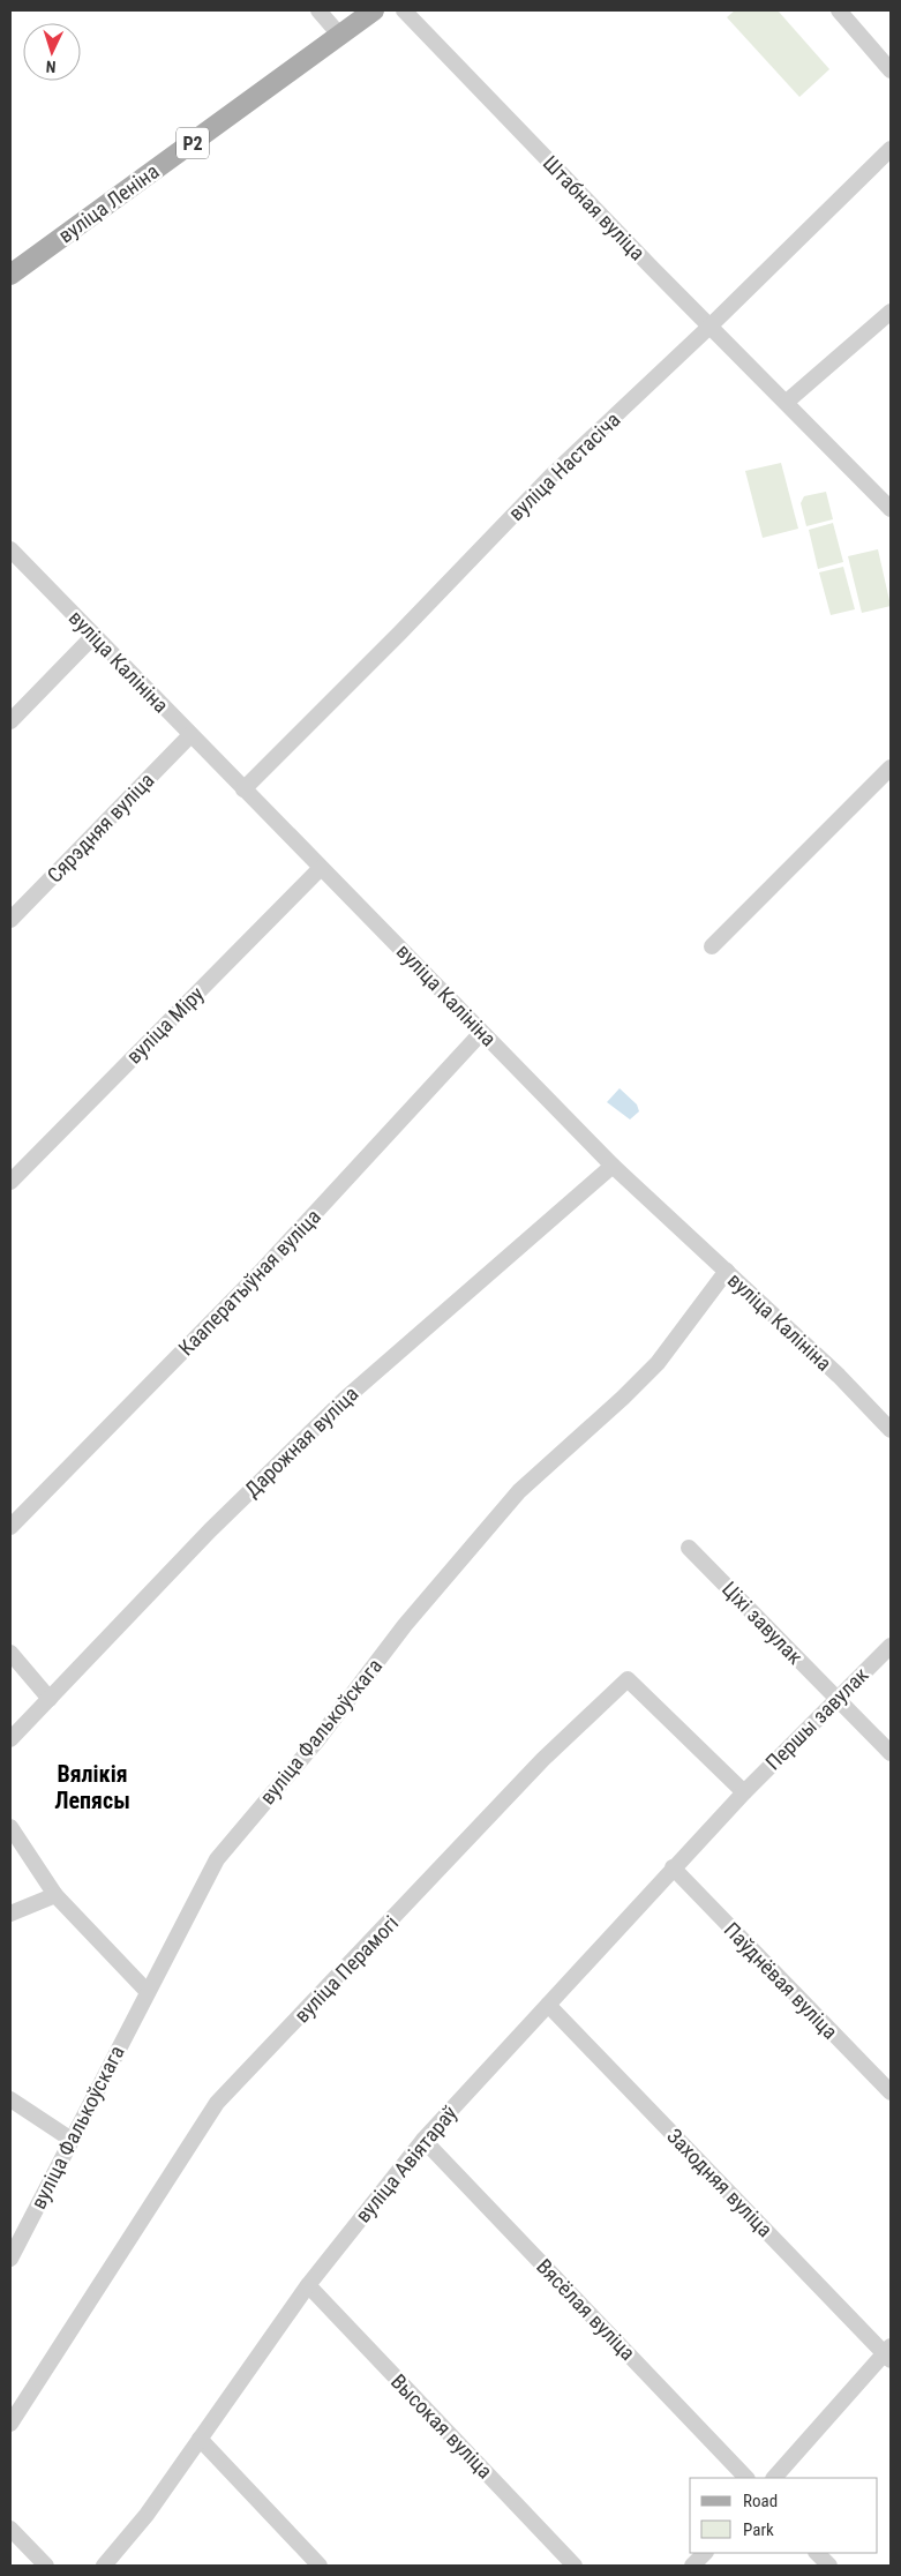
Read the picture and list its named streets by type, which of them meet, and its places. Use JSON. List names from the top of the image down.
{
  "streets": {
    "main road": ["Р2", "вуліца Леніна"],
    "street": [
      "Штабная вуліца",
      "вуліца Настасіча",
      "вуліца Калініна",
      "Сярэдняя вуліца",
      "вуліца Міру",
      "Кааператыўная вуліца",
      "Дарожная вуліца",
      "Ціхі завулак",
      "Першы завулак",
      "вуліца Фалькоўскага",
      "вуліца Перамогі",
      "Паўднёвая вуліца",
      "вуліца Авіятараў",
      "Заходняя вуліца",
      "Вясёлая вуліца",
      "Высокая вуліца"
    ]
  },
  "crossings": [
    ["Штабная вуліца", "вуліца Настасіча"],
    ["вуліца Настасіча", "вуліца Калініна"],
    ["вуліца Калініна", "Сярэдняя вуліца"],
    ["вуліца Калініна", "вуліца Міру"],
    ["вуліца Калініна", "Кааператыўная вуліца"],
    ["вуліца Калініна", "Дарожная вуліца"],
    ["вуліца Калініна", "вуліца Фалькоўскага"],
    ["Ціхі завулак", "Першы завулак"],
    ["Першы завулак", "вуліца Перамогі"],
    ["Першы завулак", "вуліца Авіятараў"],
    ["вуліца Перамогі", "вуліца Авіятараў"],
    ["Паўднёвая вуліца", "вуліца Авіятараў"],
    ["вуліца Авіятараў", "Заходняя вуліца"],
    ["вуліца Авіятараў", "Вясёлая вуліца"],
    ["вуліца Авіятараў", "Высокая вуліца"]
  ],
  "districts": ["Вялікія Лепясы"],
  "legend": ["Road", "Park"],
  "north": "bottom"
}
